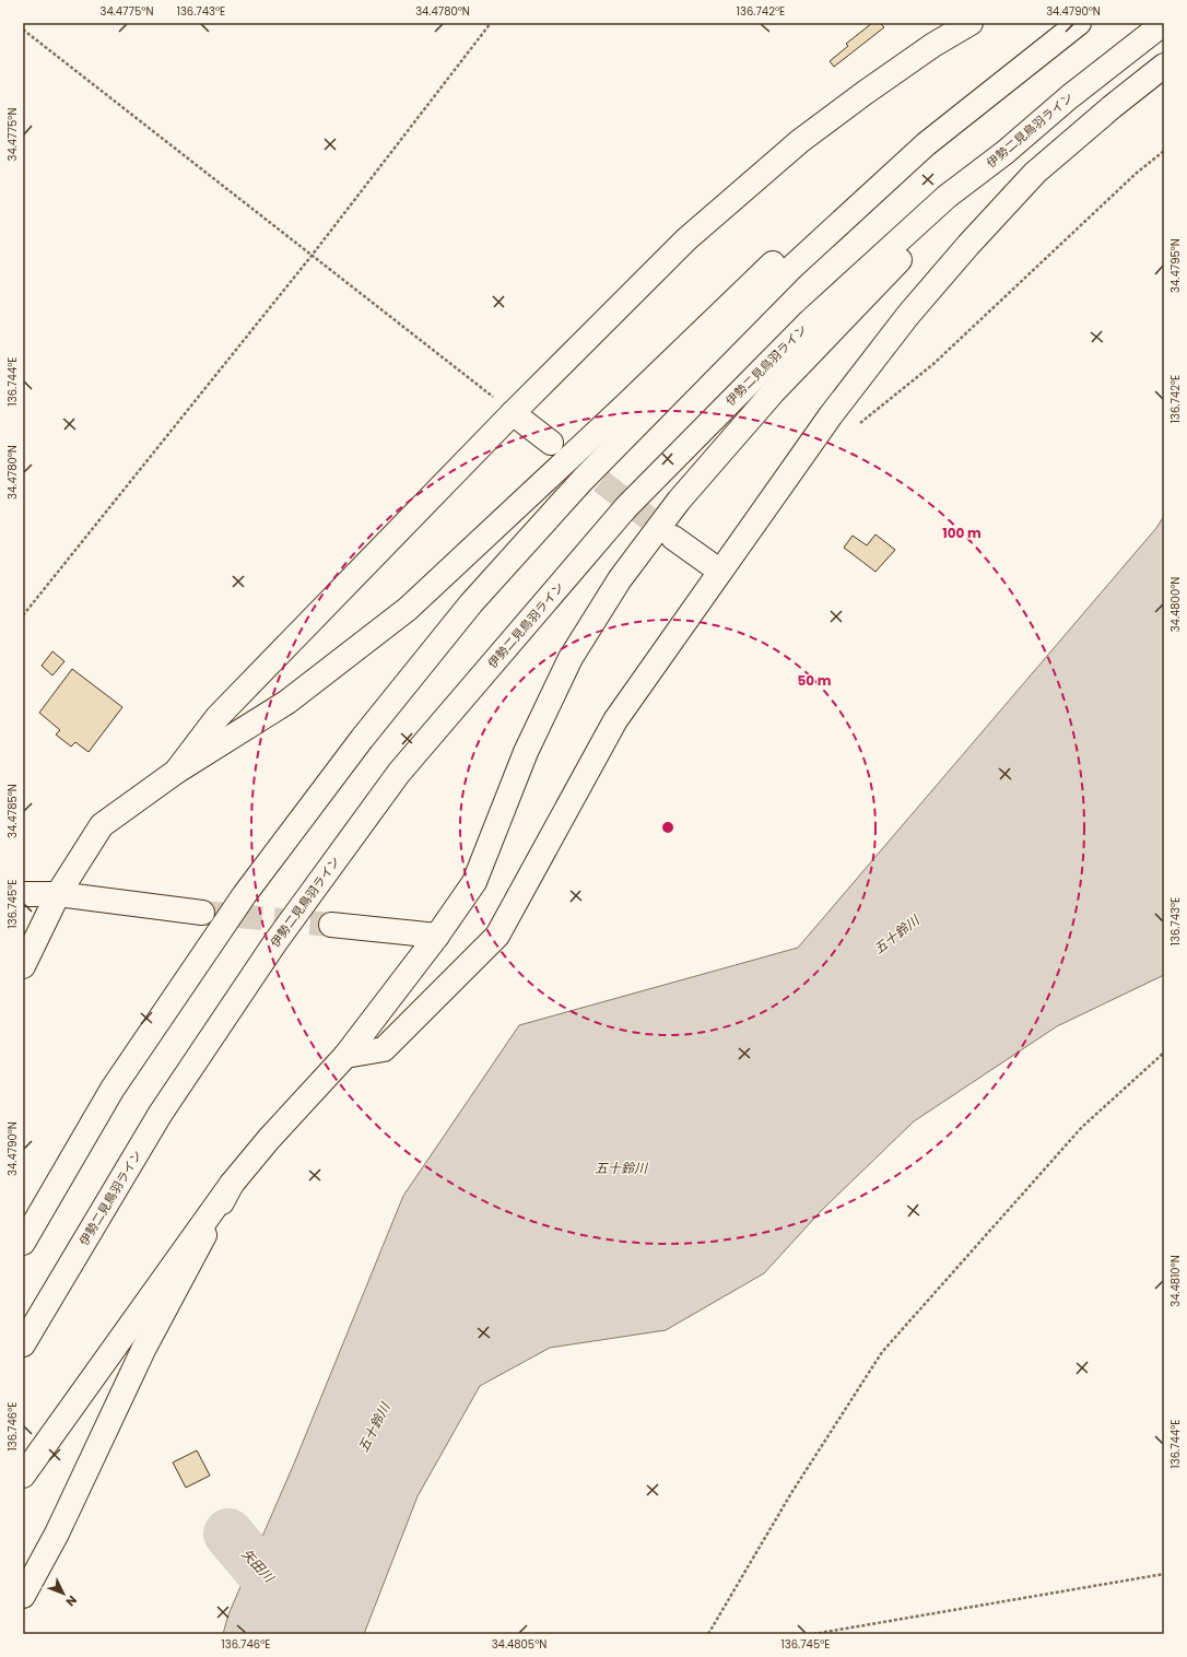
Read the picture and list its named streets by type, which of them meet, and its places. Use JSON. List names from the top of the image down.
{
  "streets": {
    "main road": ["伊勢二見鳥羽ライン"]
  },
  "water": ["五十鈴川", "矢田川"],
  "north": "bottom right",
  "coordinates": [
    "34.4775°N",
    "136.743°E",
    "34.4780°N",
    "136.742°E",
    "34.4790°N",
    "34.4795°N",
    "136.744°E",
    "34.4800°N",
    "34.4785°N",
    "136.745°E",
    "34.4810°N",
    "136.746°E",
    "34.4805°N"
  ],
  "rings": ["100 m", "50 m"]
}
